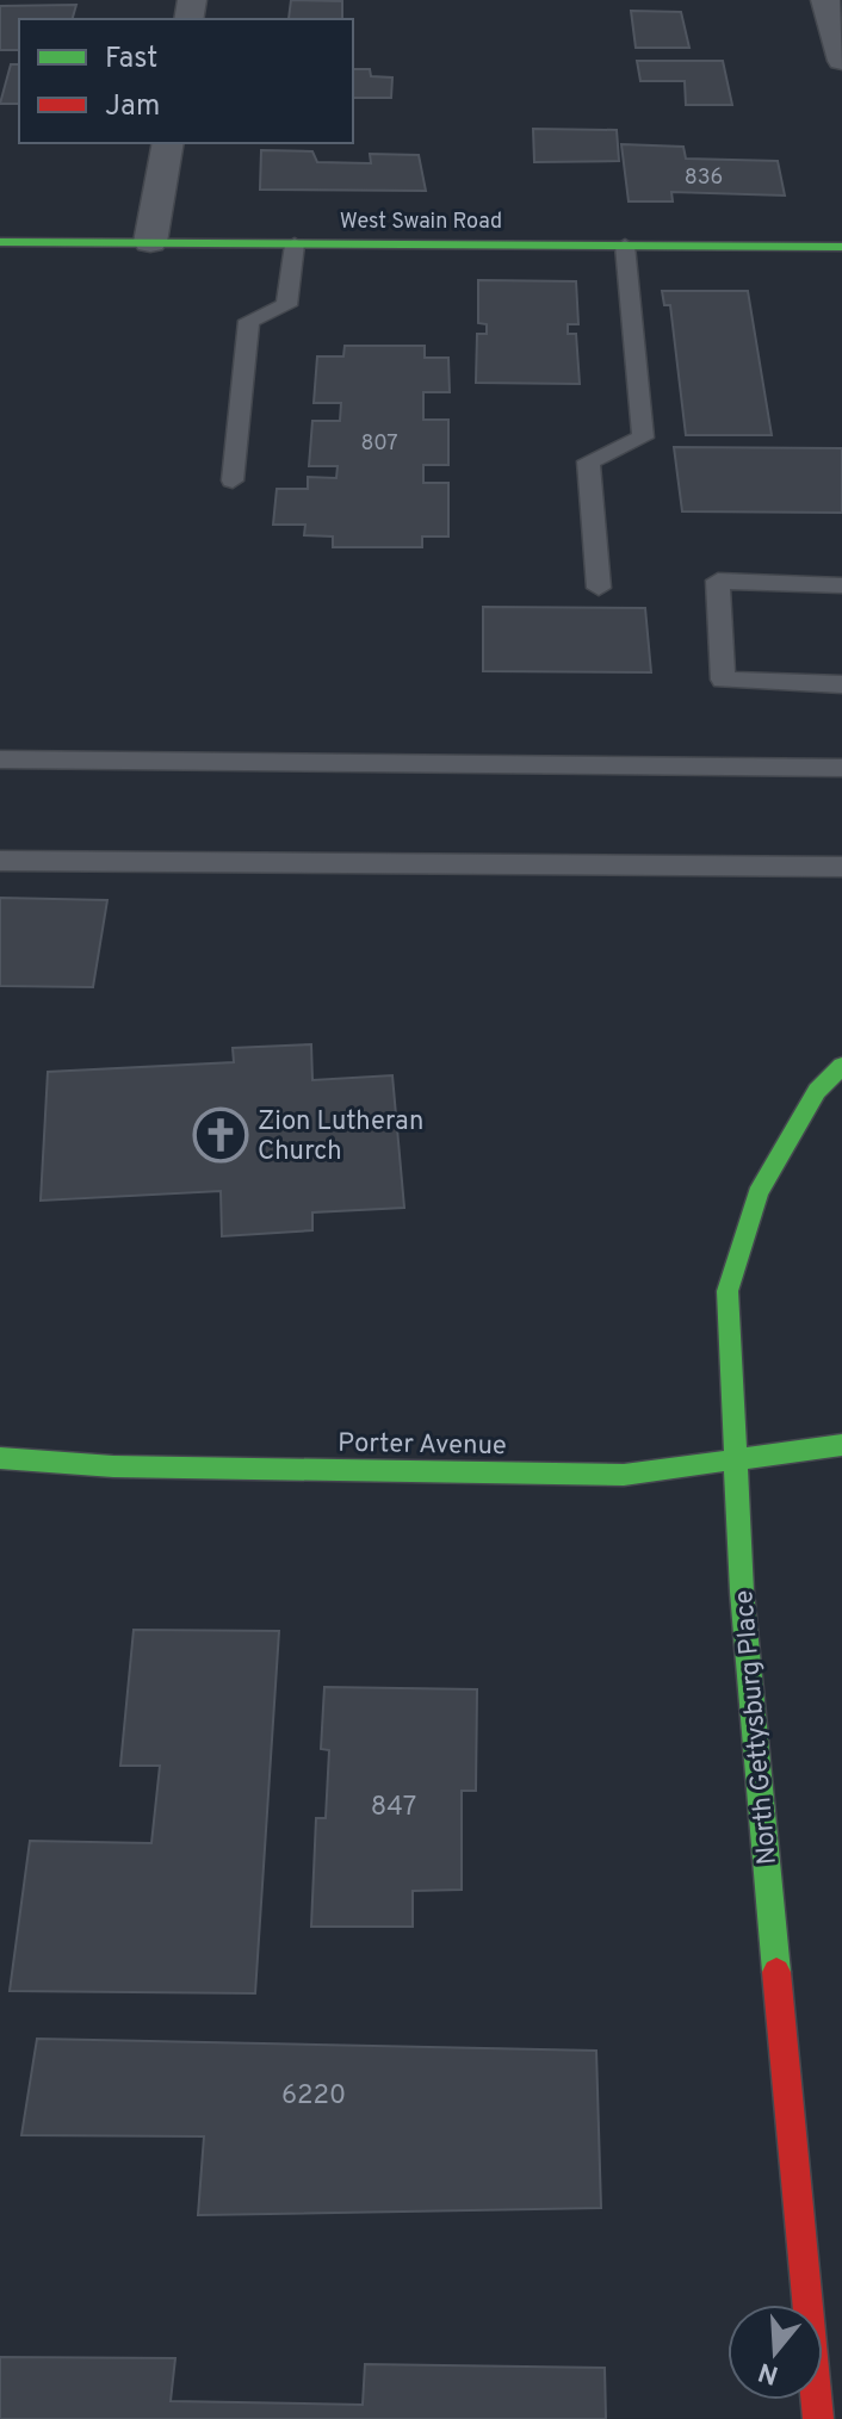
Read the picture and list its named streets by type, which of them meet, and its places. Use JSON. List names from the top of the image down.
{
  "streets": {
    "street": ["West Swain Road", "Porter Avenue", "North Gettysburg Place"]
  },
  "crossings": [
    ["Porter Avenue", "North Gettysburg Place"]
  ],
  "places": {
    "church": ["Zion Lutheran Church"]
  },
  "house_numbers": [
    "836",
    "807",
    "847",
    "6220"
  ],
  "legend": ["Fast", "Jam"],
  "north": "bottom"
}
